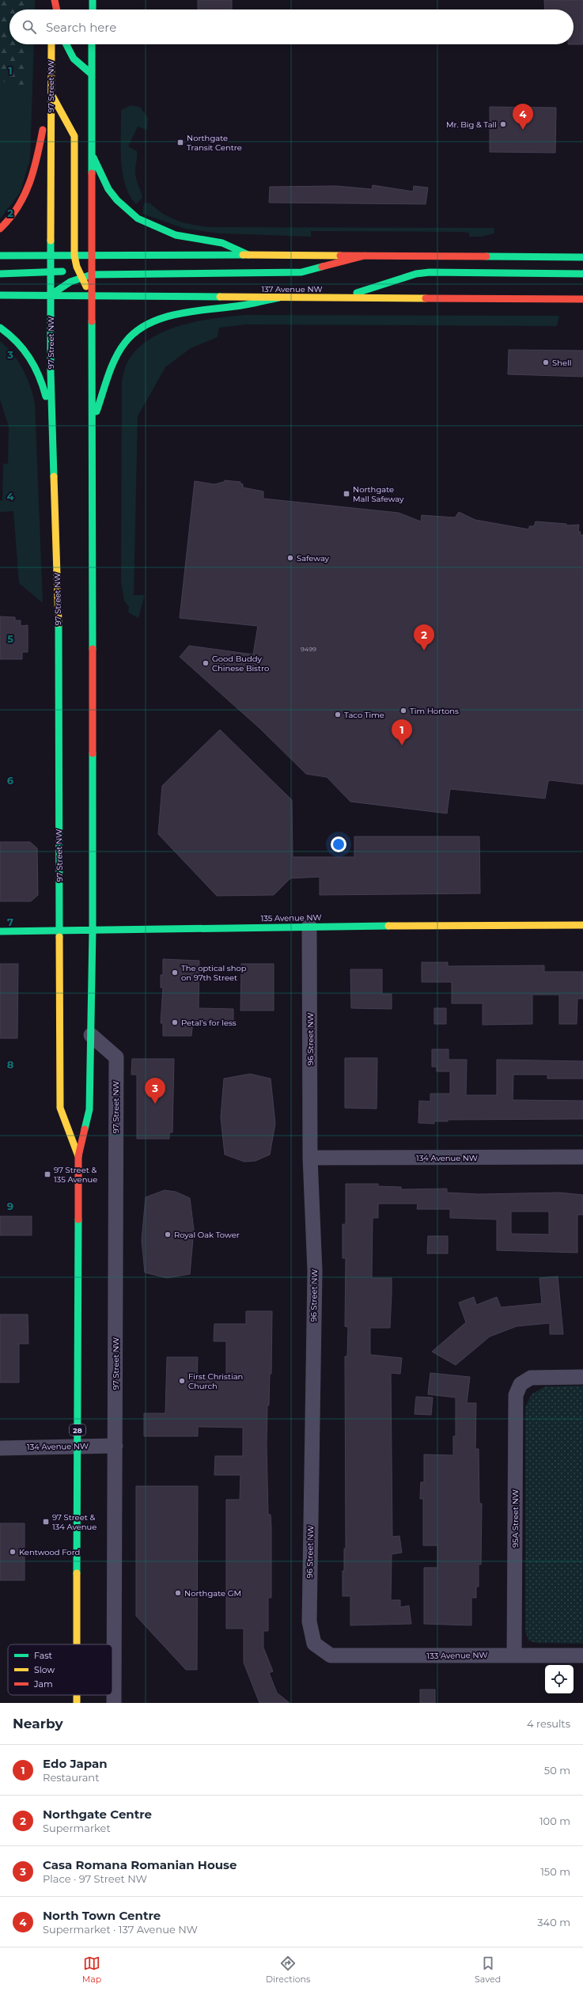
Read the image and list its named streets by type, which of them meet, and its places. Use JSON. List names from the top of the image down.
{
  "streets": {
    "main road": [
      "97 Street NW",
      "137 Avenue NW",
      "135 Avenue NW",
      "28"
    ],
    "street": [
      "96 Street NW",
      "134 Avenue NW",
      "95A Street NW",
      "133 Avenue NW"
    ]
  },
  "crossings": [
    ["97 Street NW", "137 Avenue NW"],
    ["97 Street NW", "135 Avenue NW"],
    ["97 Street NW", "134 Avenue NW"],
    ["135 Avenue NW", "96 Street NW"],
    ["96 Street NW", "134 Avenue NW"],
    ["96 Street NW", "133 Avenue NW"],
    ["95A Street NW", "133 Avenue NW"]
  ],
  "places": {
    "other": [
      "Mr. Big & Tall",
      "Shell",
      "Safeway",
      "Good Buddy Chinese Bistro",
      "Tim Hortons",
      "Taco Time",
      "The optical shop on 97th Street",
      "Petal's for less",
      "Royal Oak Tower",
      "First Christian Church",
      "Kentwood Ford",
      "Northgate GM"
    ],
    "transit": [
      "Northgate Transit Centre",
      "Northgate Mall Safeway",
      "97 Street & 135 Avenue",
      "97 Street & 134 Avenue"
    ]
  },
  "house_numbers": ["9499"],
  "legend": ["Fast", "Slow", "Jam"],
  "page": {
    "search": "Search here",
    "pins": [
      "4",
      "2",
      "1",
      "3"
    ],
    "heading": ["Nearby", "4 results"],
    "list": [
      {
        "mark": "1",
        "name": "Edo Japan",
        "note": "Restaurant",
        "value": "50 m"
      },
      {
        "mark": "2",
        "name": "Northgate Centre",
        "note": "Supermarket",
        "value": "100 m"
      },
      {
        "mark": "3",
        "name": "Casa Romana Romanian House",
        "note": "Place · 97 Street NW",
        "value": "150 m"
      },
      {
        "mark": "4",
        "name": "North Town Centre",
        "note": "Supermarket · 137 Avenue NW",
        "value": "340 m"
      }
    ],
    "nav": ["Map", "Directions", "Saved"]
  },
  "grid": {
    "rows": [
      "1",
      "2",
      "3",
      "4",
      "5",
      "6",
      "7",
      "8",
      "9"
    ]
  }
}
